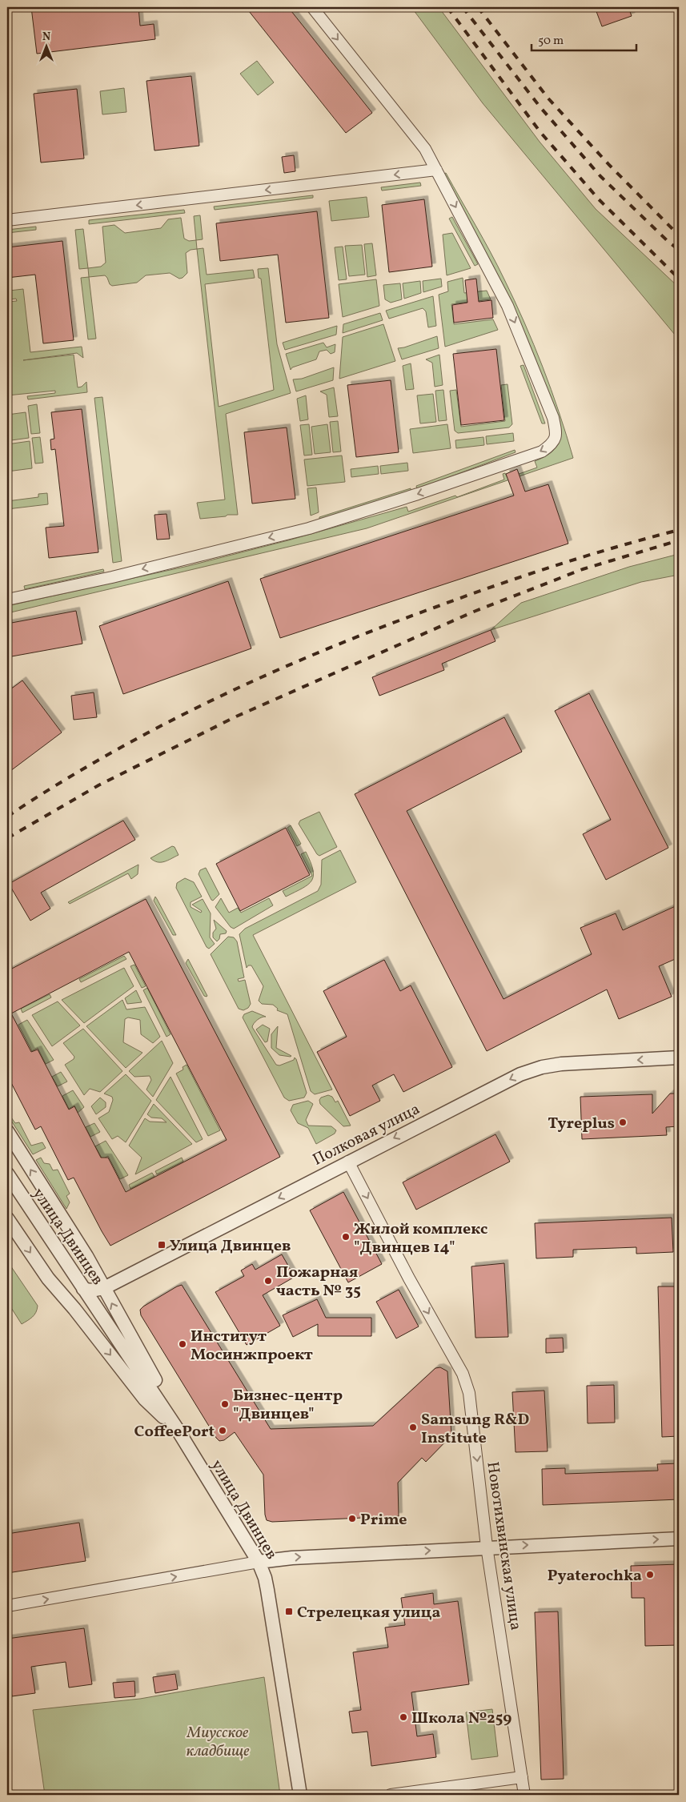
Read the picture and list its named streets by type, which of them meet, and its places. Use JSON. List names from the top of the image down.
{
  "streets": {
    "street": ["Полковая улица", "улица Двинцев", "Новотихвинская улица"]
  },
  "crossings": [
    ["Полковая улица", "улица Двинцев"],
    ["Полковая улица", "Новотихвинская улица"]
  ],
  "one_way": ["Полковая улица", "Новотихвинская улица"],
  "parks": ["Миусское кладбище"],
  "places": {
    "other": [
      "Tyreplus",
      "Жилой комплекс \"Двинцев 14\"",
      "Пожарная часть № 35",
      "Институт Мосинжпроект",
      "Бизнес-центр \"Двинцев\"",
      "Samsung R&D Institute",
      "CoffeePort",
      "Prime",
      "Pyaterochka",
      "Школа №259"
    ],
    "transit": ["Улица Двинцев", "Стрелецкая улица"]
  },
  "scale_bar": "50 m",
  "north": "top"
}
